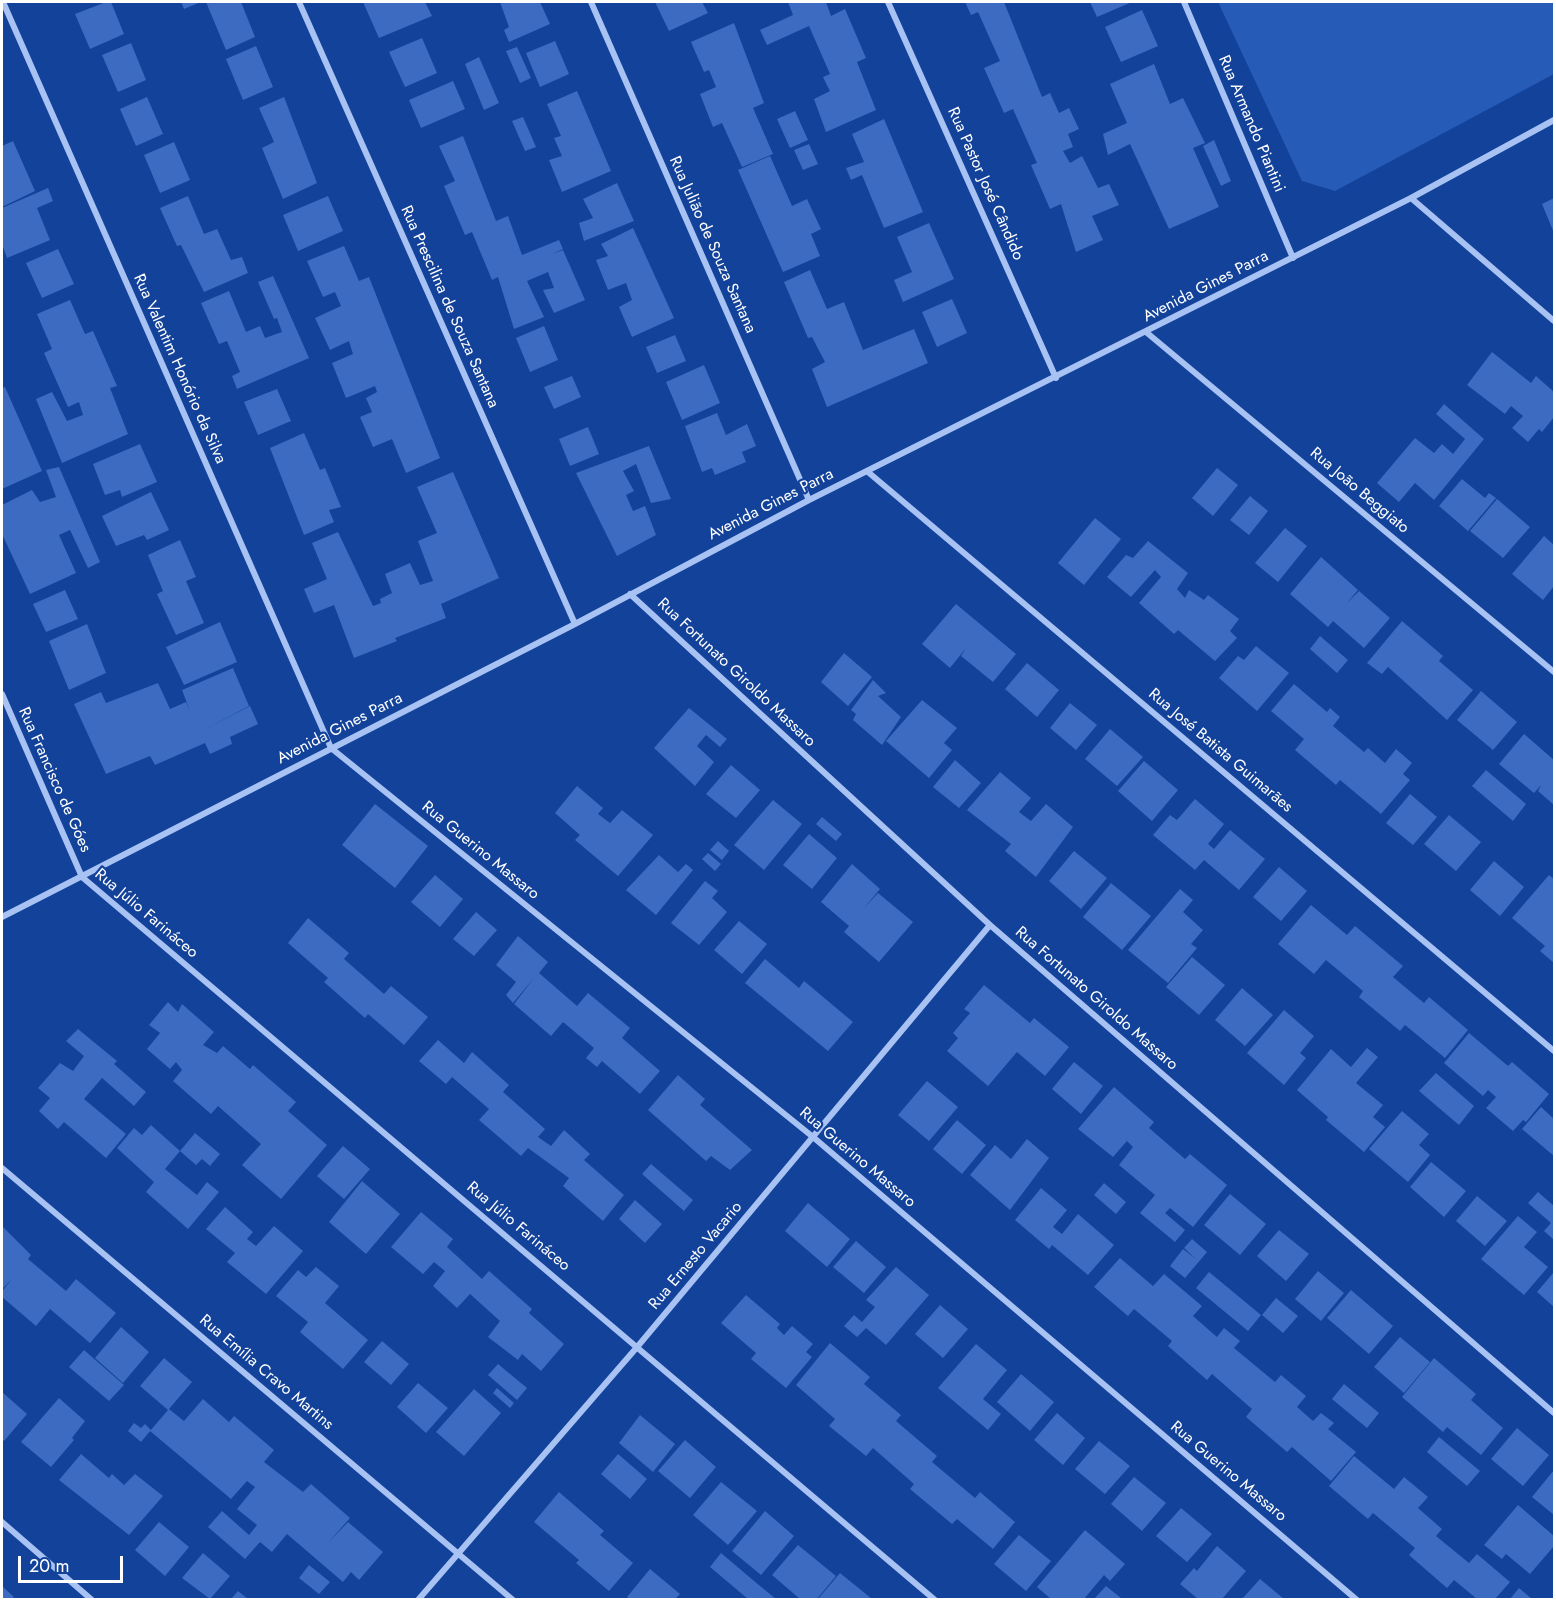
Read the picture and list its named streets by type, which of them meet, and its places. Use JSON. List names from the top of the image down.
{
  "streets": {
    "street": [
      "Rua Armando Piantini",
      "Rua Pastor José Cândido",
      "Rua Julião de Souza Santana",
      "Avenida Gines Parra",
      "Rua Prescilina de Souza Santana",
      "Rua Valentim Honório da Silva",
      "Rua João Beggiato",
      "Rua Fortunato Giroldo Massaro",
      "Rua José Batista Guimarães",
      "Rua Francisco de Góes",
      "Rua Guerino Massaro",
      "Rua Júlio Farináceo",
      "Rua Ernesto Vacario",
      "Rua Emília Cravo Martins"
    ]
  },
  "crossings": [
    ["Rua Armando Piantini", "Avenida Gines Parra"],
    ["Rua Pastor José Cândido", "Avenida Gines Parra"],
    ["Rua Julião de Souza Santana", "Avenida Gines Parra"],
    ["Avenida Gines Parra", "Rua Prescilina de Souza Santana"],
    ["Avenida Gines Parra", "Rua Valentim Honório da Silva"],
    ["Avenida Gines Parra", "Rua João Beggiato"],
    ["Avenida Gines Parra", "Rua Fortunato Giroldo Massaro"],
    ["Avenida Gines Parra", "Rua José Batista Guimarães"],
    ["Avenida Gines Parra", "Rua Francisco de Góes"],
    ["Avenida Gines Parra", "Rua Guerino Massaro"],
    ["Avenida Gines Parra", "Rua Júlio Farináceo"],
    ["Rua Valentim Honório da Silva", "Rua Guerino Massaro"],
    ["Rua Fortunato Giroldo Massaro", "Rua Ernesto Vacario"],
    ["Rua Francisco de Góes", "Rua Júlio Farináceo"],
    ["Rua Guerino Massaro", "Rua Ernesto Vacario"],
    ["Rua Júlio Farináceo", "Rua Ernesto Vacario"],
    ["Rua Ernesto Vacario", "Rua Emília Cravo Martins"]
  ],
  "scale_bar": "20 m"
}
